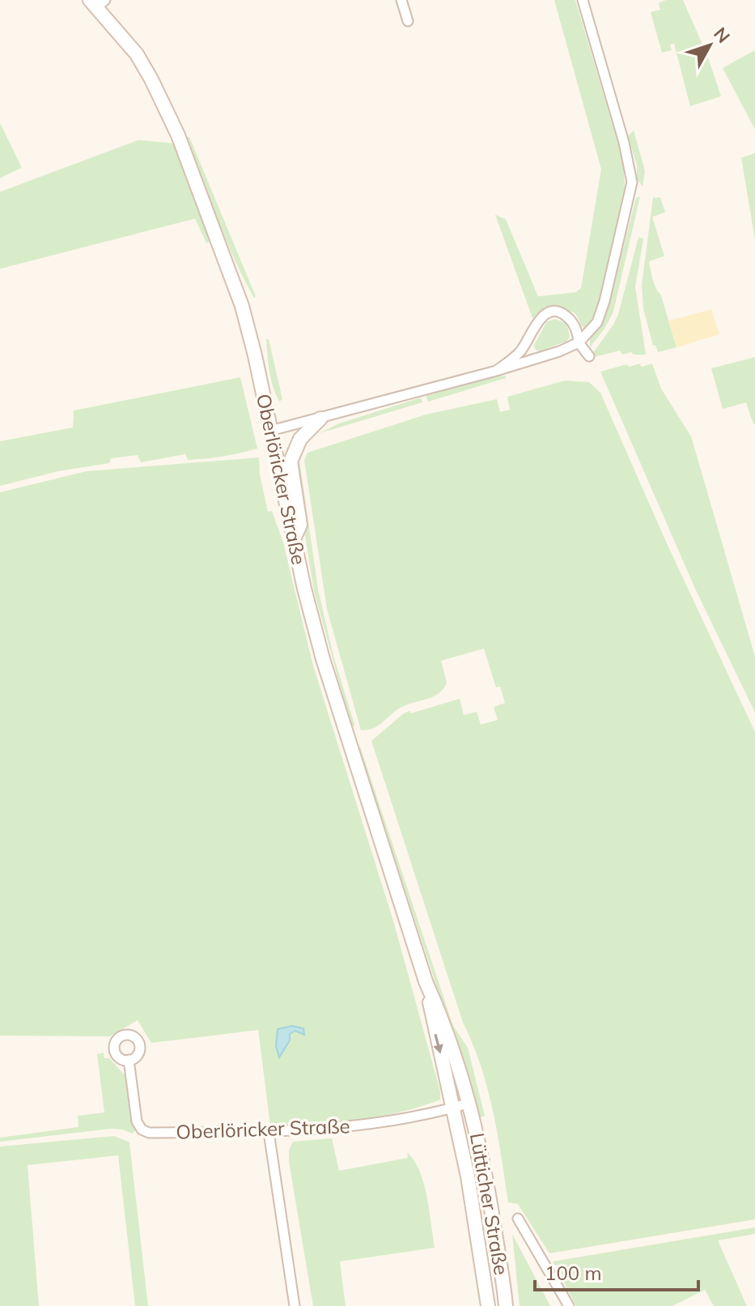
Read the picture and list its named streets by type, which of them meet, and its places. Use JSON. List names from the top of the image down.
{
  "streets": {
    "main road": ["Oberlöricker Straße", "Lütticher Straße"]
  },
  "crossings": [
    ["Oberlöricker Straße", "Lütticher Straße"]
  ],
  "scale_bar": "100 m",
  "north": "top right"
}
